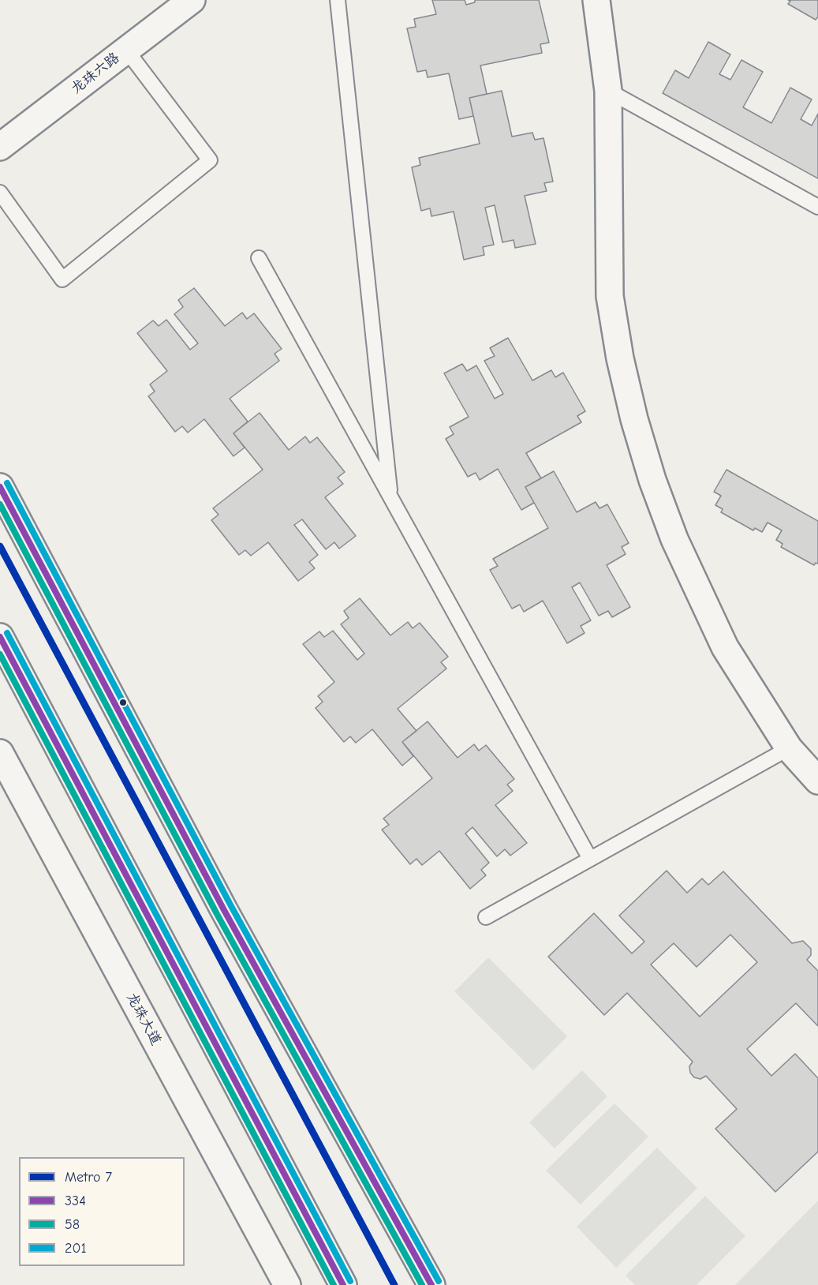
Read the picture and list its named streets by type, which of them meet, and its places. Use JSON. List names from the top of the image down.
{
  "streets": {
    "main road": ["龙珠六路", "龙珠大道"]
  },
  "lines": [
    "transit line 201",
    "transit line 334",
    "transit line 58",
    "metro line 7"
  ],
  "legend": [
    "Metro 7",
    "334",
    "58",
    "201"
  ]
}
